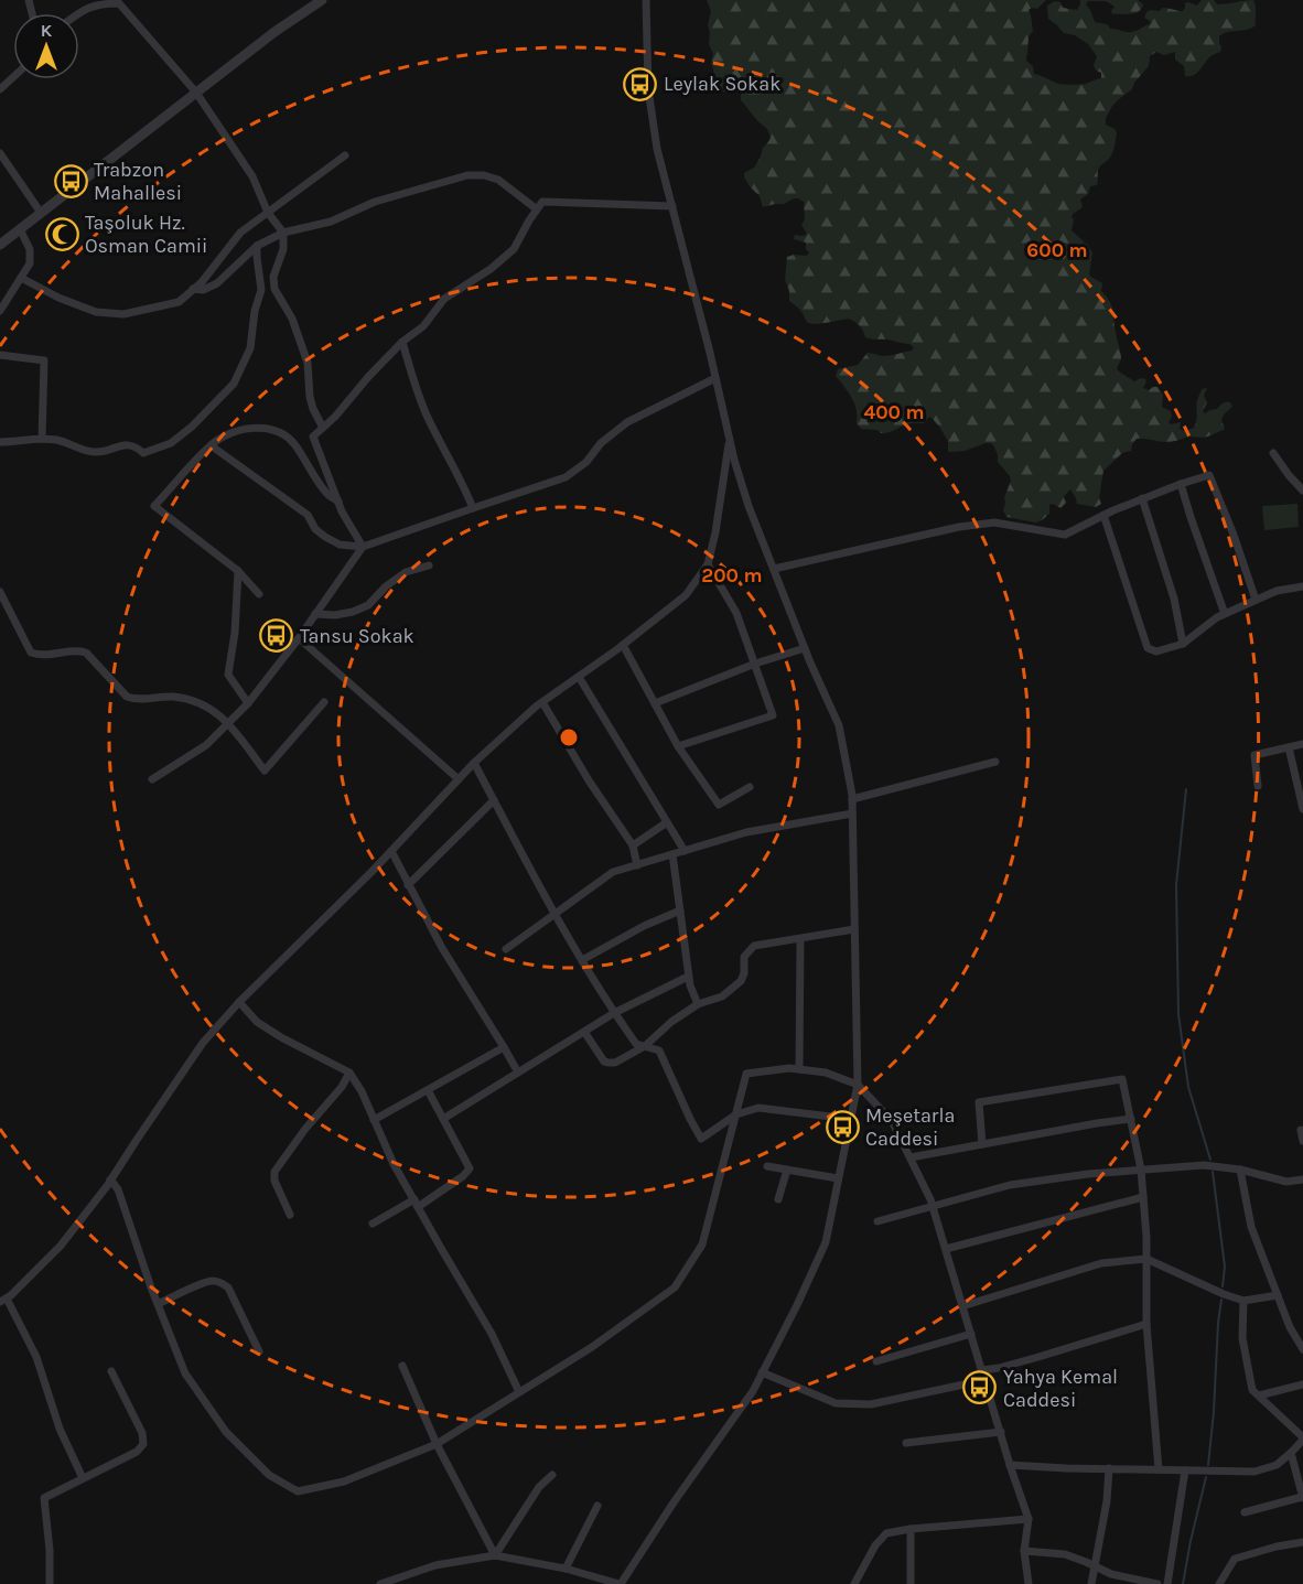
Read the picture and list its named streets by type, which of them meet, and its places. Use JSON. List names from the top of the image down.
{
  "places": {
    "bus stop": [
      "Leylak Sokak",
      "Trabzon Mahallesi",
      "Tansu Sokak",
      "Meşetarla Caddesi",
      "Yahya Kemal Caddesi"
    ],
    "mosque": ["Taşoluk Hz. Osman Camii"]
  },
  "north": "top",
  "rings": ["600 m", "400 m", "200 m"]
}
